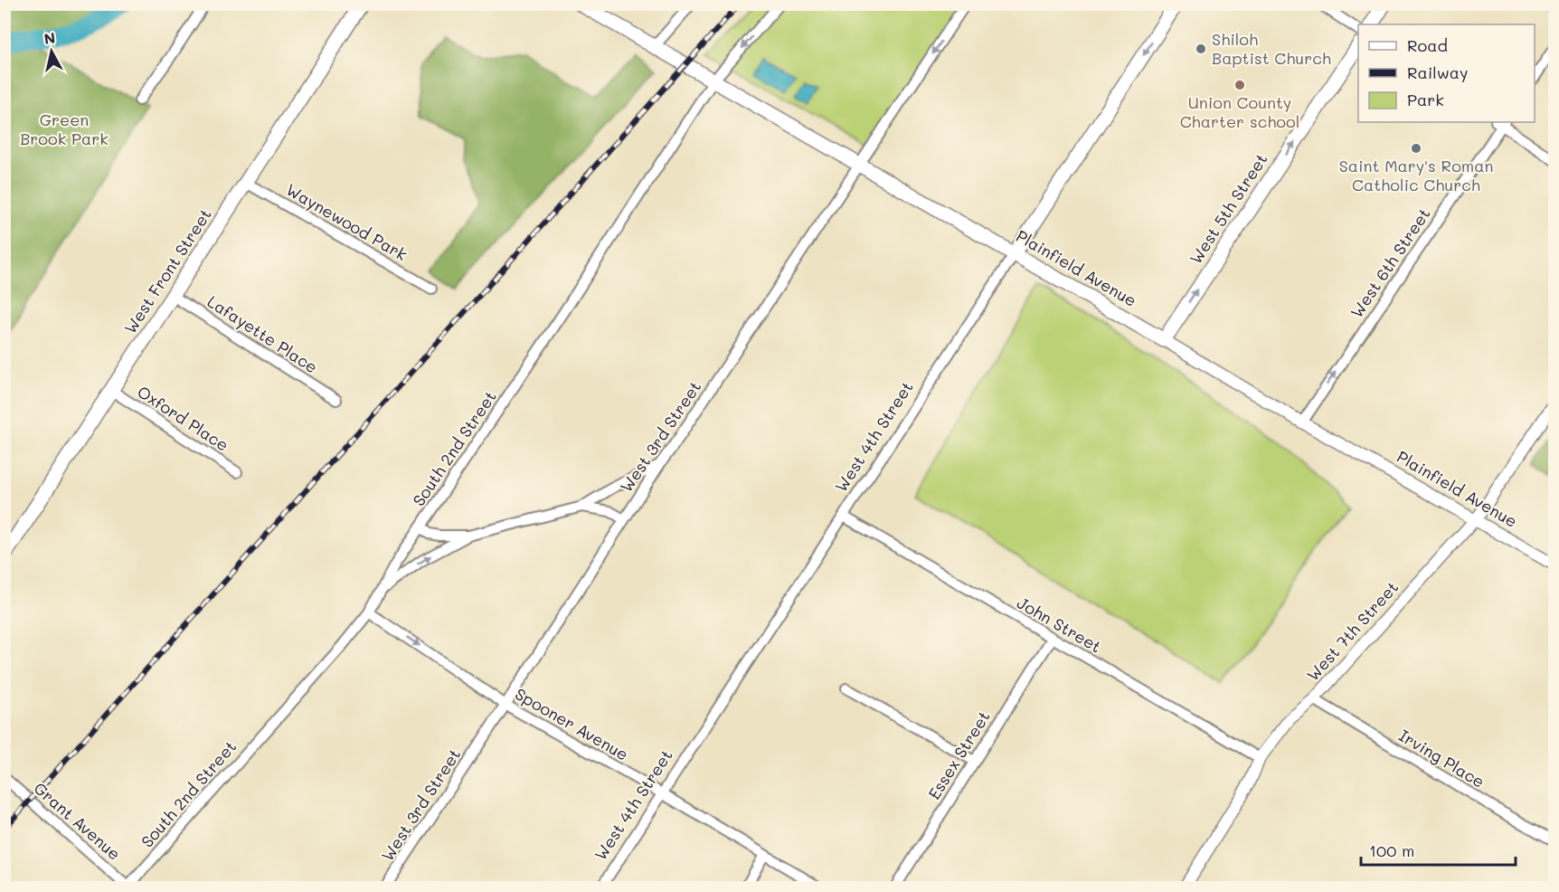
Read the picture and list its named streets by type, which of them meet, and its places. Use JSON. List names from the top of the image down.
{
  "streets": {
    "main road": [
      "West 5th Street",
      "Plainfield Avenue",
      "West Front Street",
      "West 4th Street"
    ],
    "street": [
      "Waynewood Park",
      "West 6th Street",
      "Lafayette Place",
      "Oxford Place",
      "West 3rd Street",
      "South 2nd Street",
      "John Street",
      "West 7th Street",
      "Spooner Avenue",
      "Essex Street",
      "Irving Place",
      "Grant Avenue"
    ]
  },
  "crossings": [
    ["West 5th Street", "Plainfield Avenue"],
    ["Waynewood Park", "West Front Street"],
    ["West 6th Street", "Plainfield Avenue"],
    ["Plainfield Avenue", "West 3rd Street"],
    ["Plainfield Avenue", "West 4th Street"],
    ["Plainfield Avenue", "South 2nd Street"],
    ["Plainfield Avenue", "West 7th Street"],
    ["West Front Street", "Lafayette Place"],
    ["West Front Street", "Oxford Place"],
    ["West 3rd Street", "Spooner Avenue"],
    ["West 4th Street", "John Street"],
    ["West 4th Street", "Spooner Avenue"],
    ["South 2nd Street", "Spooner Avenue"],
    ["South 2nd Street", "Grant Avenue"],
    ["John Street", "West 7th Street"],
    ["John Street", "Essex Street"],
    ["West 7th Street", "Irving Place"]
  ],
  "one_way": ["West 5th Street", "West 6th Street"],
  "parks": ["Green Brook Park"],
  "places": ["Shiloh Baptist Church", "Union County Charter school", "Saint Mary's Roman Catholic Church"],
  "legend": ["Road", "Railway", "Park"],
  "scale_bar": "100 m",
  "north": "top"
}
